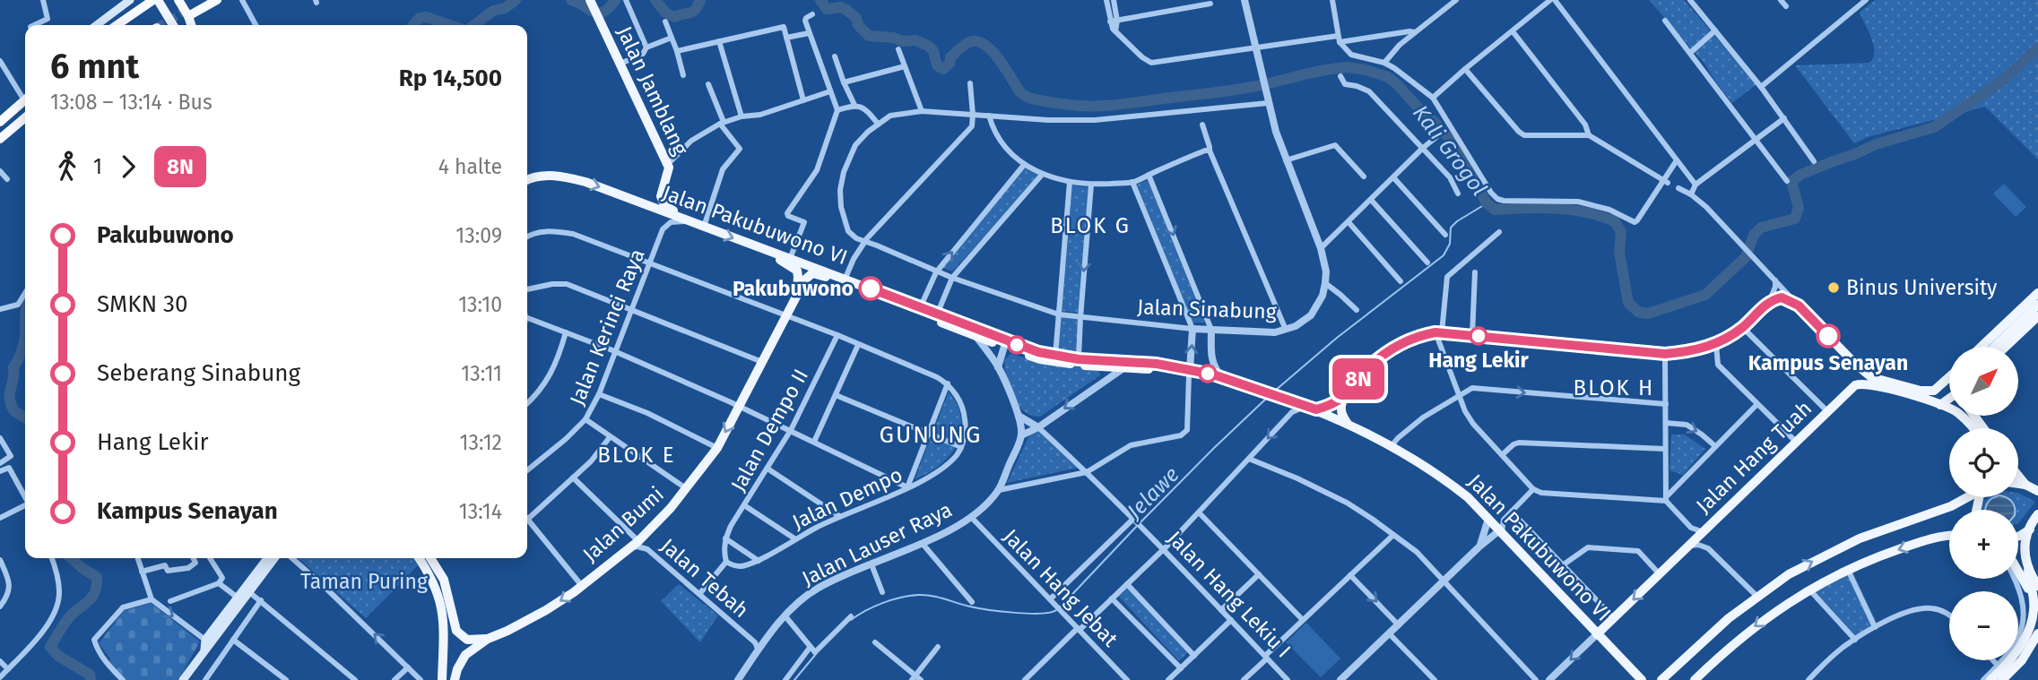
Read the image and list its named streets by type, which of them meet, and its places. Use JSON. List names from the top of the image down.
{
  "streets": {
    "main road": [
      "Jalan Jamblang",
      "Jalan Pakubuwono VI",
      "Jalan Hang Tuah",
      "Jalan Bumi"
    ],
    "street": [
      "Jalan Sinabung",
      "Jalan Kerinci Raya",
      "Jalan Dempo II",
      "Jalan Dempo",
      "Jalan Lauser Raya",
      "Jalan Tebah",
      "Jalan Hang Jebat",
      "Jalan Hang Lekiu I"
    ]
  },
  "crossings": [
    ["Jalan Jamblang", "Jalan Pakubuwono VI"],
    ["Jalan Jamblang", "Jalan Kerinci Raya"],
    ["Jalan Pakubuwono VI", "Jalan Kerinci Raya"],
    ["Jalan Pakubuwono VI", "Jalan Hang Tuah"],
    ["Jalan Pakubuwono VI", "Jalan Bumi"],
    ["Jalan Bumi", "Jalan Tebah"],
    ["Jalan Lauser Raya", "Jalan Tebah"],
    ["Jalan Lauser Raya", "Jalan Hang Jebat"]
  ],
  "districts": [
    "BLOK G",
    "BLOK H",
    "GUNUNG",
    "BLOK E"
  ],
  "water": ["Kali Grogol", "Jelawe"],
  "parks": ["Taman Puring"],
  "places": [
    "Binus University",
    "Pakubuwono",
    "Hang Lekir",
    "Kampus Senayan"
  ],
  "lines": ["bus line 8N"],
  "north": "top right",
  "page": {
    "on_map": "8N",
    "heading": ["6 mnt", "13:08 – 13:14 · Bus", "Rp 14,500"],
    "legs": ["1", "8N", "4 halte"],
    "list": [
      {
        "name": "Pakubuwono",
        "value": "13:09"
      },
      {
        "name": "SMKN 30",
        "value": "13:10"
      },
      {
        "name": "Seberang Sinabung",
        "value": "13:11"
      },
      {
        "name": "Hang Lekir",
        "value": "13:12"
      },
      {
        "name": "Kampus Senayan",
        "value": "13:14"
      }
    ],
    "map_buttons": ["+", "−"]
  }
}
